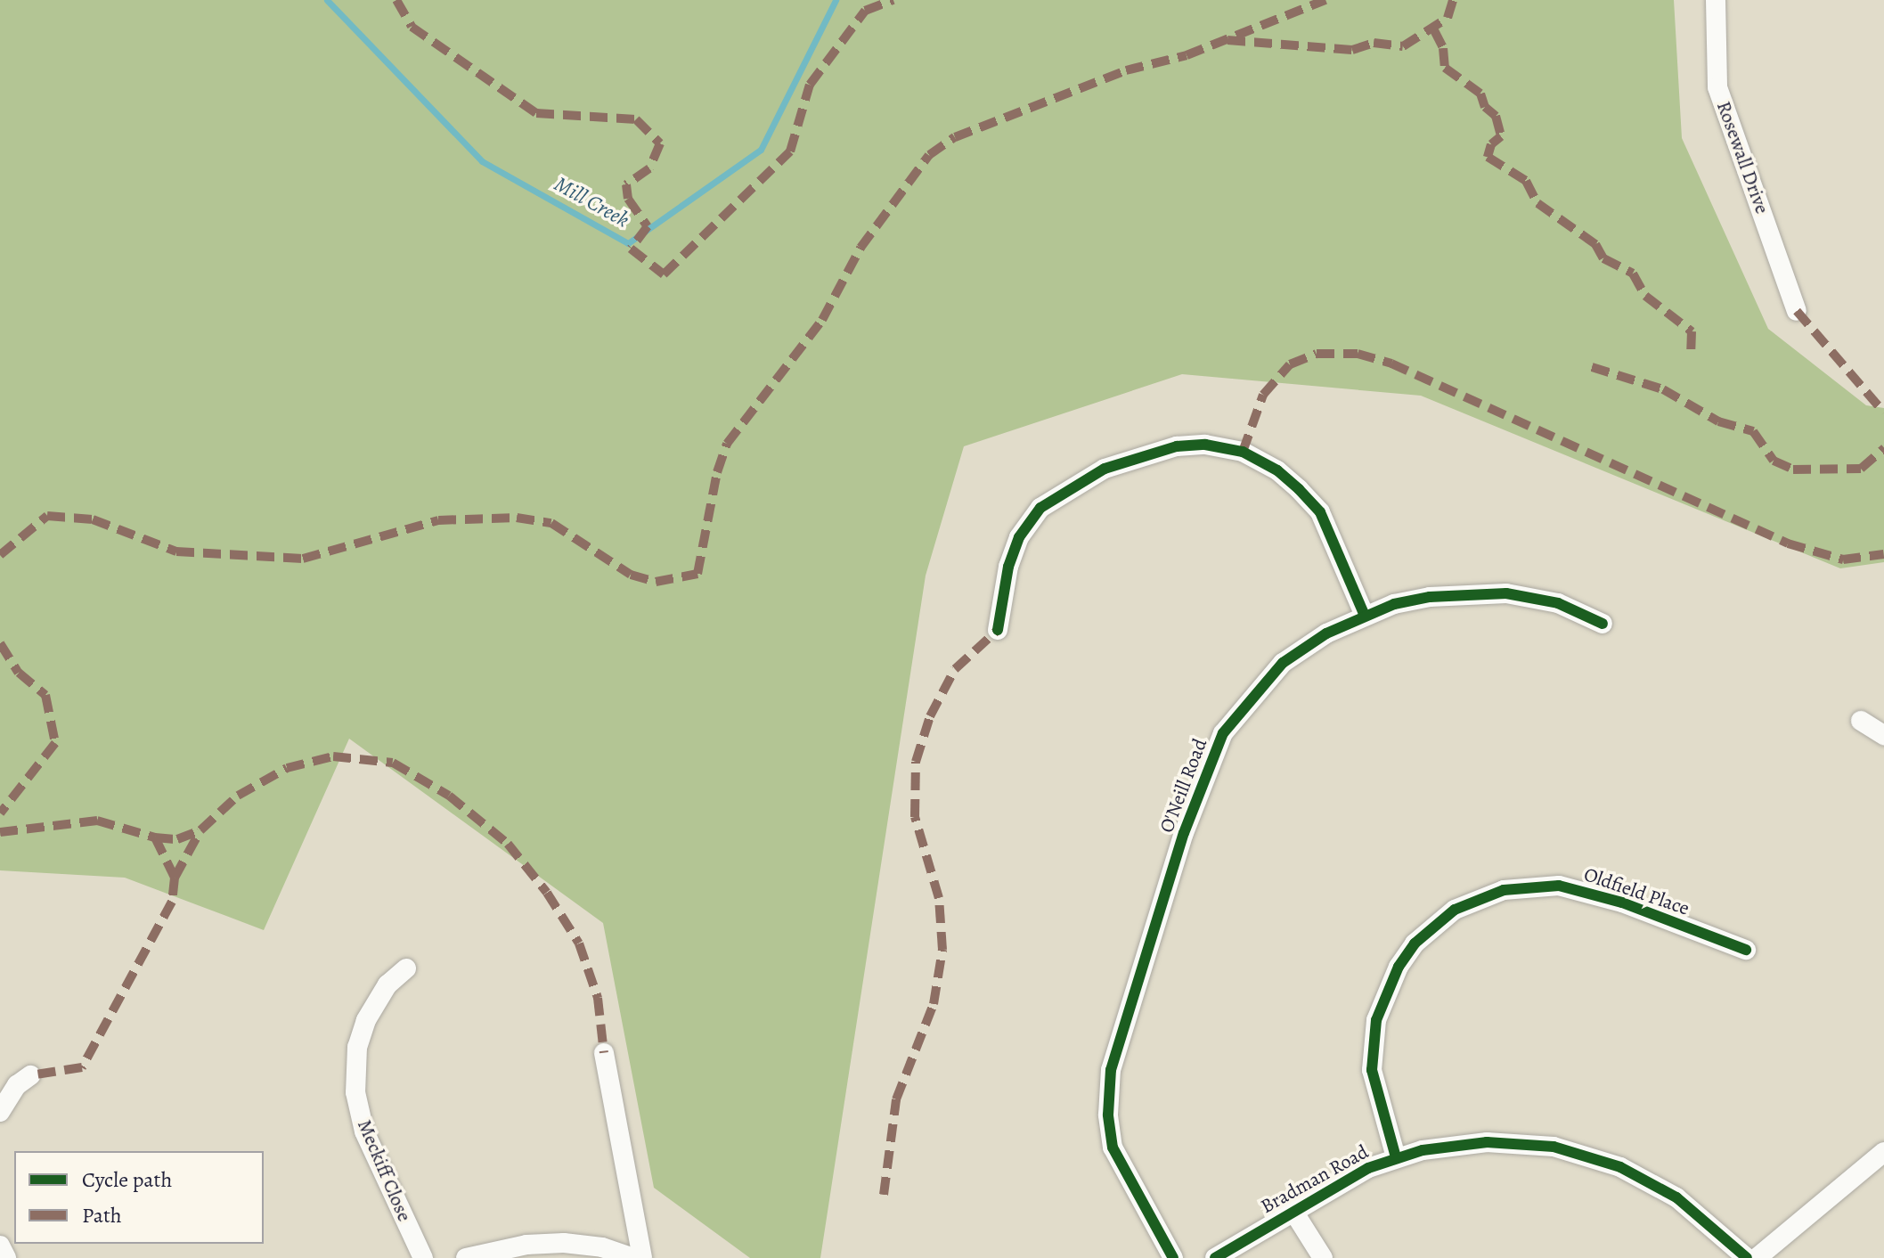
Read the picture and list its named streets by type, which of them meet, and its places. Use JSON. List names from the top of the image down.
{
  "streets": {
    "street": [
      "Rosewall Drive",
      "O'Neill Road",
      "Oldfield Place",
      "Meckiff Close",
      "Bradman Road"
    ]
  },
  "crossings": [
    ["Oldfield Place", "Bradman Road"]
  ],
  "water": ["Mill Creek"],
  "legend": ["Cycle path", "Path"]
}
